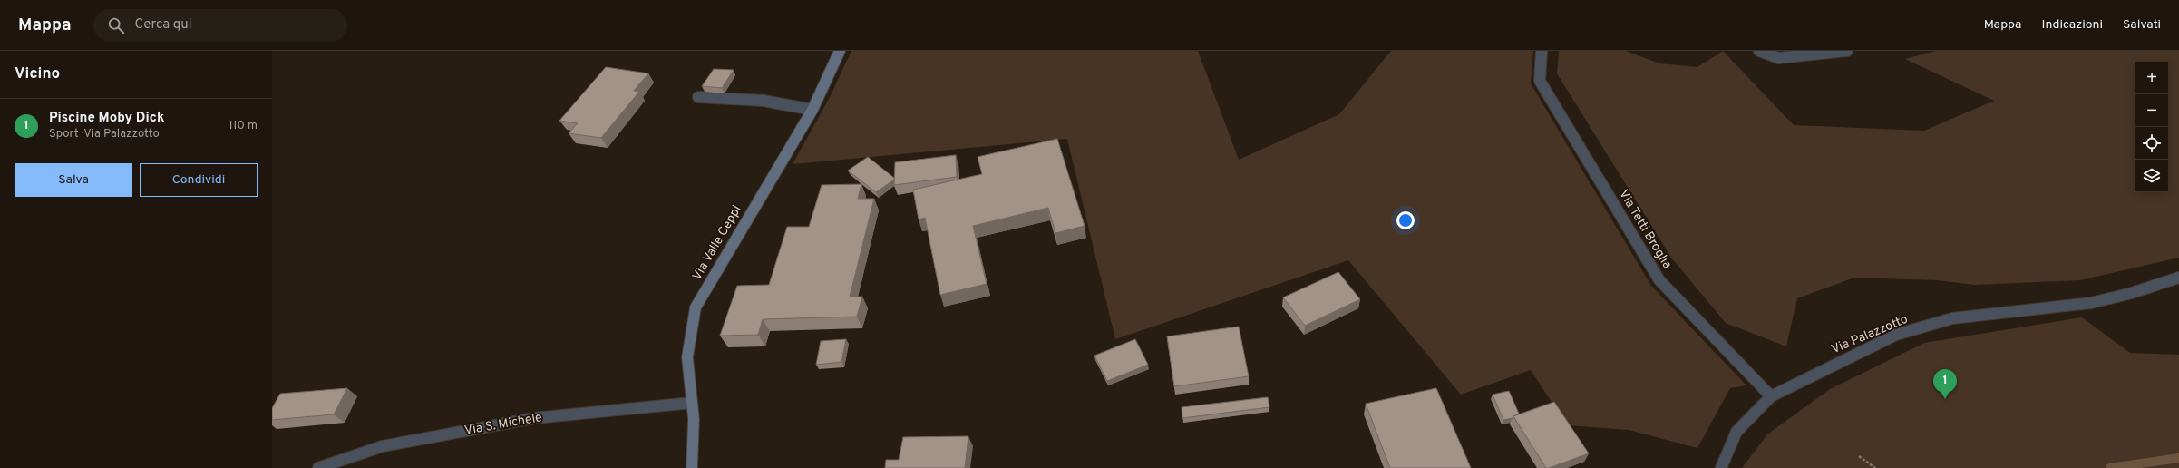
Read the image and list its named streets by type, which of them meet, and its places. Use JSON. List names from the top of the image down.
{
  "streets": {
    "street": [
      "Via Tetti Broglia",
      "Via Valle Ceppi",
      "Via Palazzotto",
      "Via S. Michele"
    ]
  },
  "crossings": [
    ["Via Tetti Broglia", "Via Palazzotto"],
    ["Via Valle Ceppi", "Via S. Michele"]
  ],
  "page": {
    "header": "Mappa",
    "search": "Cerca qui",
    "nav": ["Mappa", "Indicazioni", "Salvati"],
    "heading": "Vicino",
    "map_buttons": ["+", "−"],
    "list": [
      {
        "mark": "1",
        "name": "Piscine Moby Dick",
        "note": "Sport · Via Palazzotto",
        "value": "110 m"
      }
    ],
    "buttons": ["Salva", "Condividi"],
    "pins": "1"
  }
}
